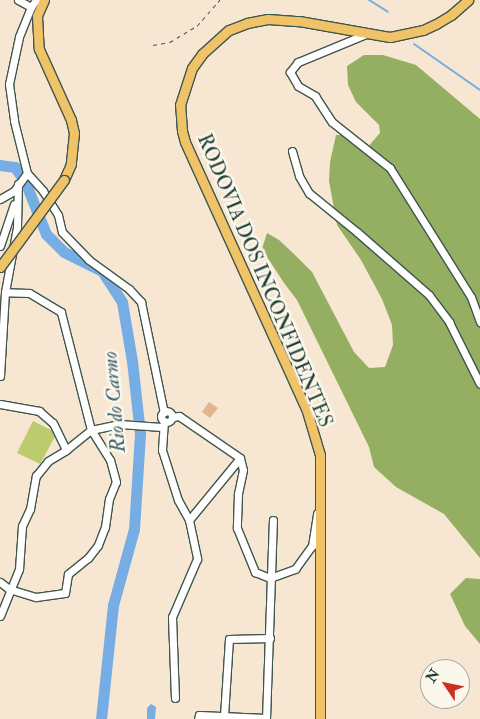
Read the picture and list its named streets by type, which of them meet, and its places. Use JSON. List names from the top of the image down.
{
  "streets": {
    "main road": ["RODOVIA DOS INCONFIDENTES"]
  },
  "water": ["Rio do Carmo"],
  "north": "top left"
}
